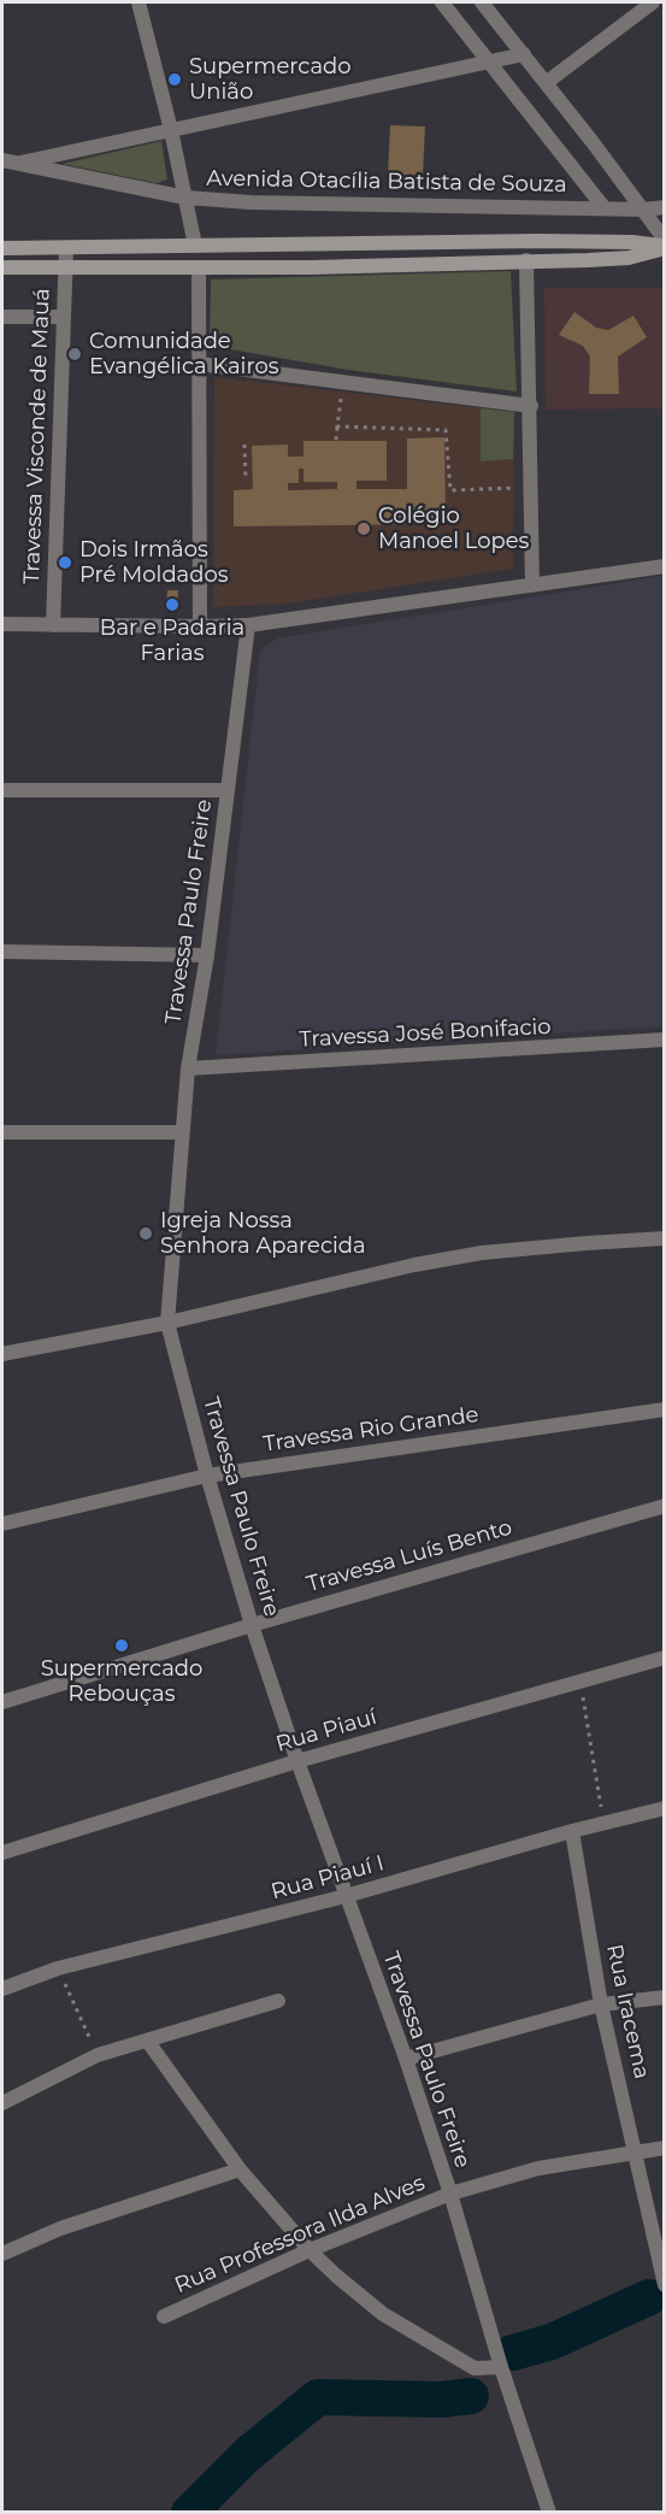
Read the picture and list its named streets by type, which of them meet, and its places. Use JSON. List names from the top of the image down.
{
  "streets": {
    "street": [
      "Avenida Otacília Batista de Souza",
      "Travessa Visconde de Mauá",
      "Travessa Paulo Freire",
      "Travessa José Bonifacio",
      "Travessa Rio Grande",
      "Travessa Luís Bento",
      "Rua Piauí",
      "Rua Piauí I",
      "Rua Iracema",
      "Rua Professora Ilda Alves"
    ]
  },
  "crossings": [
    ["Travessa Paulo Freire", "Travessa José Bonifacio"],
    ["Travessa Paulo Freire", "Travessa Rio Grande"],
    ["Travessa Paulo Freire", "Travessa Luís Bento"],
    ["Travessa Paulo Freire", "Rua Piauí"],
    ["Travessa Paulo Freire", "Rua Piauí I"],
    ["Travessa Paulo Freire", "Rua Professora Ilda Alves"],
    ["Rua Piauí I", "Rua Iracema"],
    ["Rua Iracema", "Rua Professora Ilda Alves"]
  ],
  "places": [
    "Supermercado União",
    "Comunidade Evangélica Kairos",
    "Colégio Manoel Lopes",
    "Dois Irmãos Pré Moldados",
    "Bar e Padaria Farias",
    "Igreja Nossa Senhora Aparecida",
    "Supermercado Rebouças"
  ]
}
